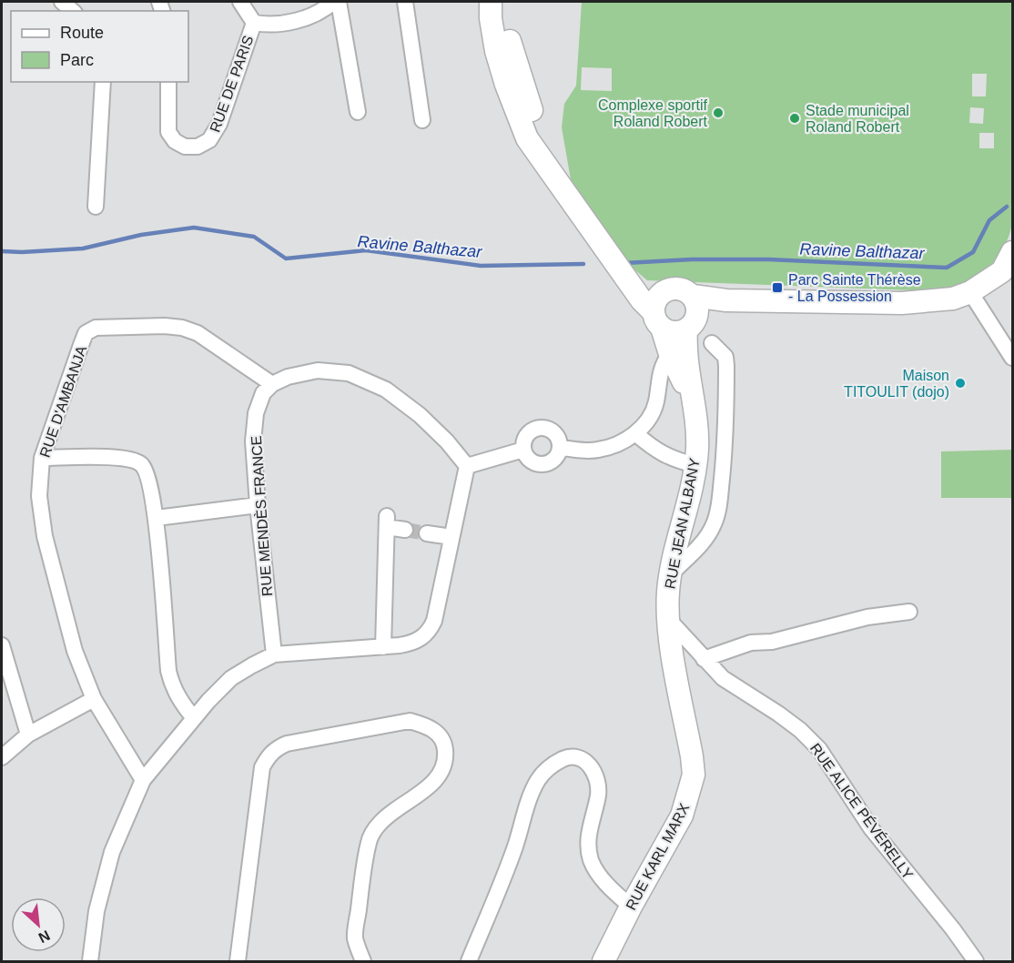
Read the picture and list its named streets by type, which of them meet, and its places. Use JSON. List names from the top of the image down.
{
  "streets": {
    "main road": ["RUE JEAN ALBANY", "RUE KARL MARX"],
    "street": [
      "RUE DE PARIS",
      "RUE D'AMBANJA",
      "RUE MENDÈS FRANCE",
      "RUE ALICE PÉVÉRELLY"
    ]
  },
  "crossings": [
    ["RUE D'AMBANJA", "RUE MENDÈS FRANCE"],
    ["RUE JEAN ALBANY", "RUE ALICE PÉVÉRELLY"],
    ["RUE JEAN ALBANY", "RUE KARL MARX"],
    ["RUE ALICE PÉVÉRELLY", "RUE KARL MARX"]
  ],
  "water": ["Ravine Balthazar"],
  "places": {
    "other": ["Complexe sportif Roland Robert", "Stade municipal Roland Robert", "Maison TITOULIT (dojo)"],
    "transit": ["Parc Sainte Thérèse - La Possession"]
  },
  "legend": ["Route", "Parc"],
  "north": "bottom right"
}
